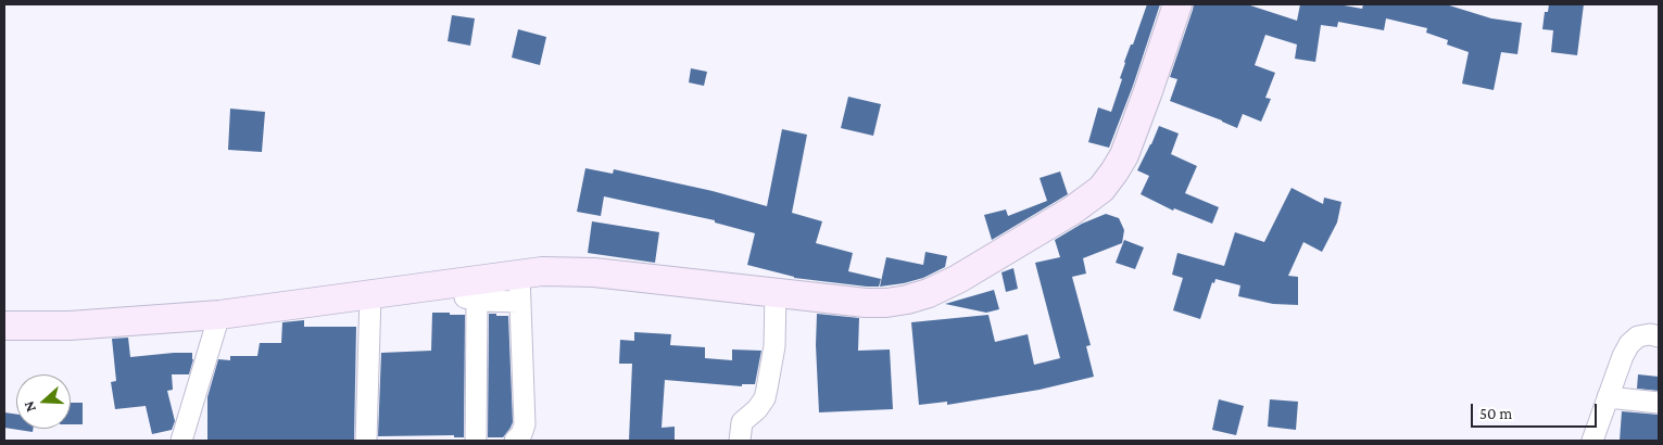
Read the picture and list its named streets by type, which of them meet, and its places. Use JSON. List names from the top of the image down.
{
  "scale_bar": "50 m",
  "north": "left"
}
